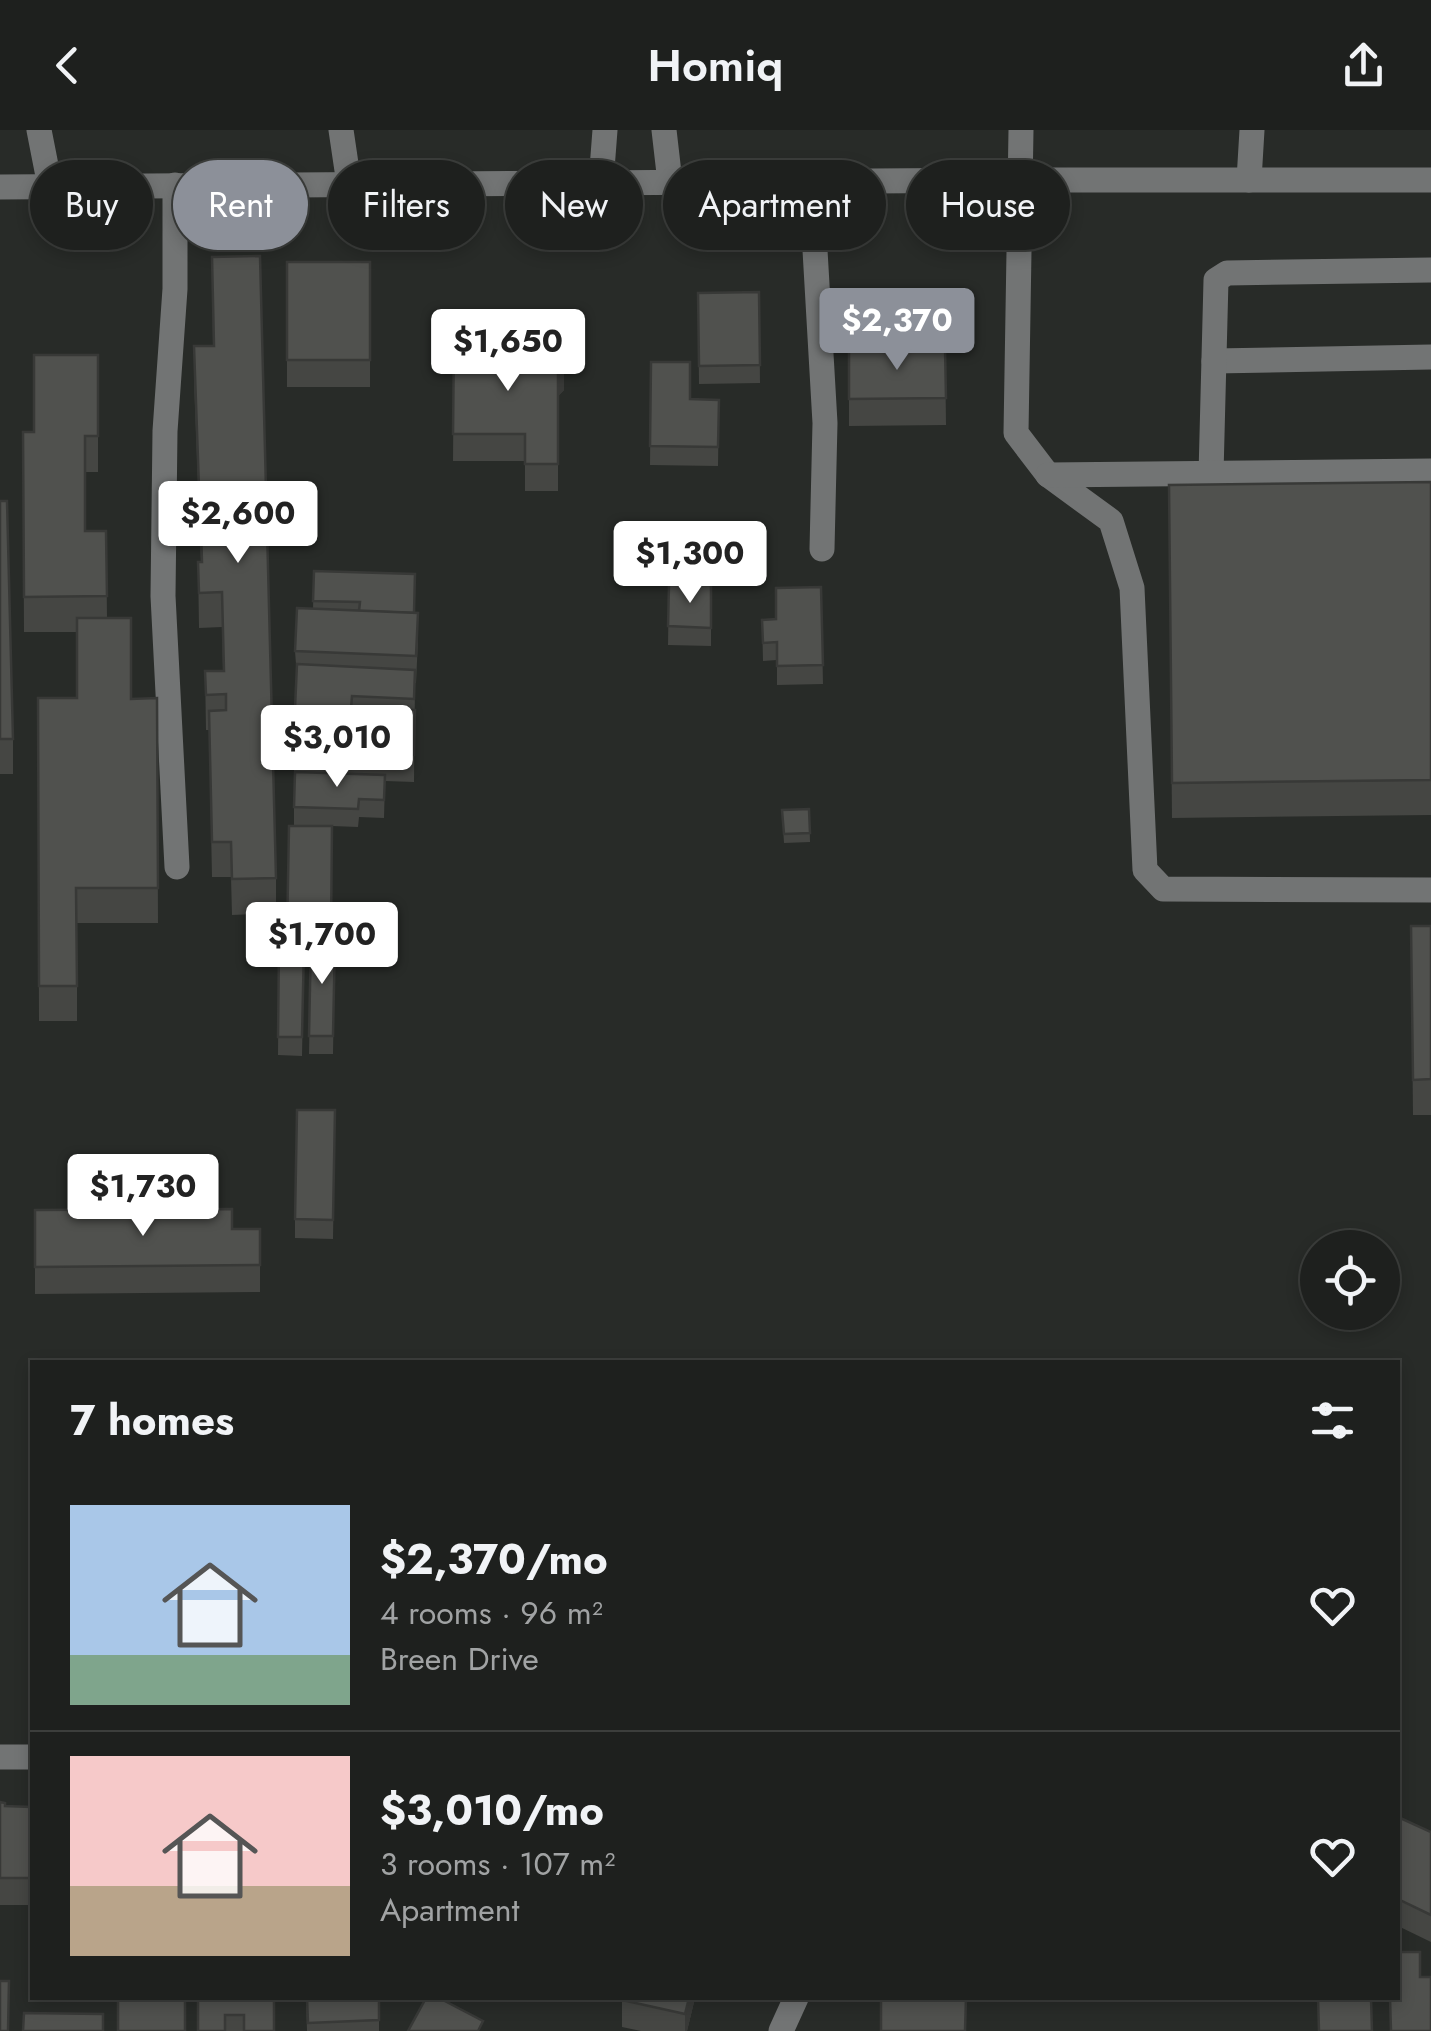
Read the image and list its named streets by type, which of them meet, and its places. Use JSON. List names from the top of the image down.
{
  "page": {
    "header": "Homiq",
    "chip": [
      "Buy",
      "Rent",
      "Filters",
      "New",
      "Apartment",
      "House"
    ],
    "price": [
      "$2,370",
      "$1,650",
      "$2,600",
      "$1,300",
      "$3,010",
      "$1,700",
      "$1,730"
    ],
    "heading": "7 homes",
    "list": [
      {
        "name": "$2,370/mo",
        "note": "4 rooms · 96 m² · Breen Drive"
      },
      {
        "name": "$3,010/mo",
        "note": "3 rooms · 107 m² · Apartment"
      }
    ]
  }
}
